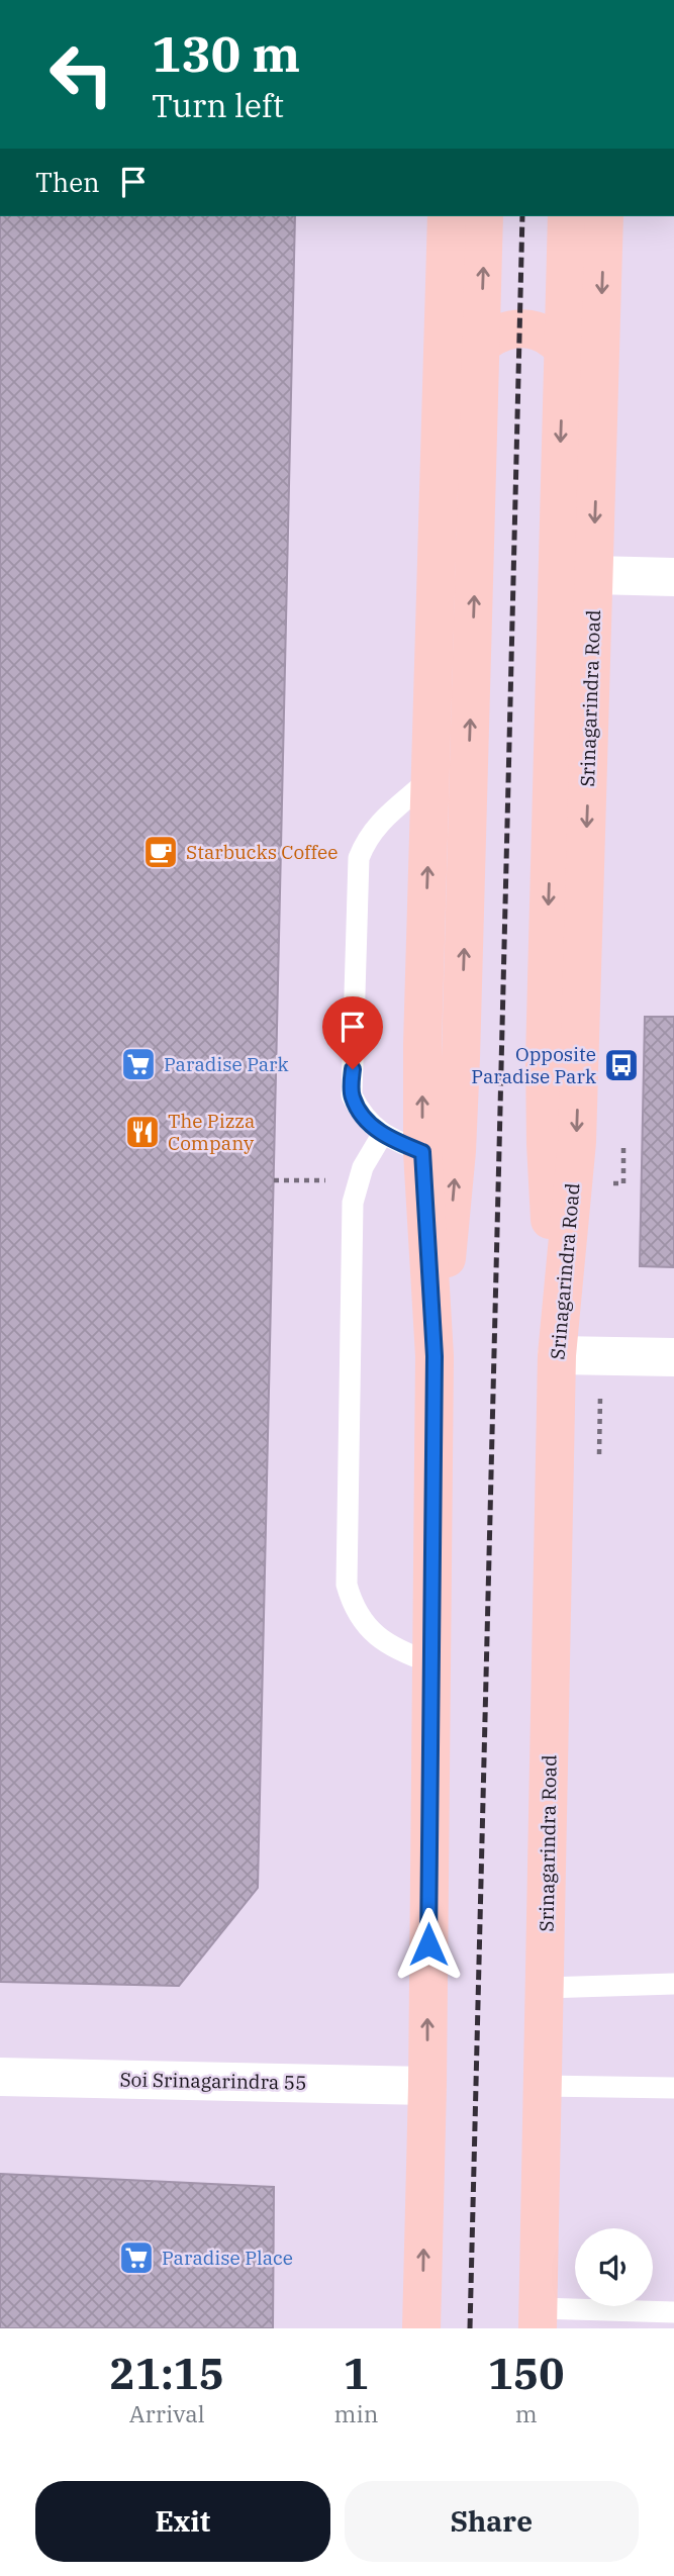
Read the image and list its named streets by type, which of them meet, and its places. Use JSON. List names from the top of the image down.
{
  "streets": {
    "main road": ["Srinagarindra Road"],
    "street": ["Soi Srinagarindra 55"]
  },
  "places": {
    "cafe": ["Starbucks Coffee"],
    "supermarket": ["Paradise Park", "Paradise Place"],
    "bus stop": ["Opposite Paradise Park"],
    "restaurant": ["The Pizza Company"]
  },
  "page": {
    "turn": ["130 m", "Turn left"],
    "then": "Then",
    "eta": [
      "21:15",
      "Arrival",
      "1",
      "min",
      "150",
      "m"
    ],
    "buttons": ["Exit", "Share"]
  }
}
